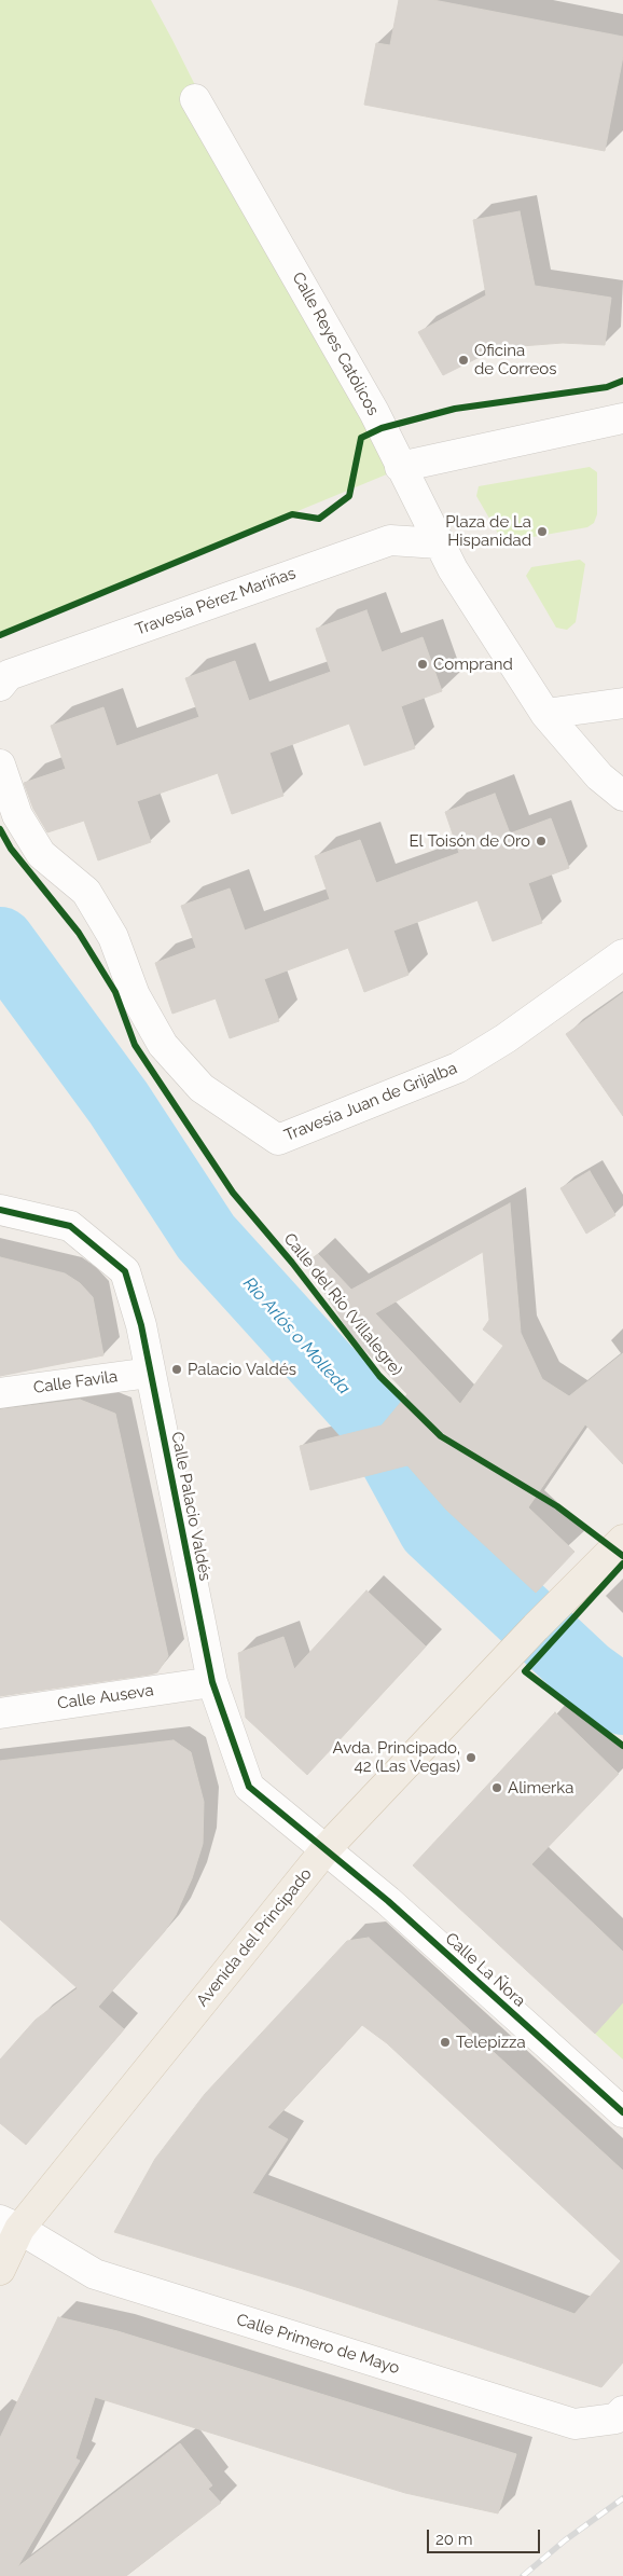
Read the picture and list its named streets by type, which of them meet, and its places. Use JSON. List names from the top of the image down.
{
  "streets": {
    "main road": ["Avenida del Principado"],
    "street": [
      "Calle Reyes Católicos",
      "Travesía Pérez Mariñas",
      "Travesía Juan de Grijalba",
      "Calle Favila",
      "Calle Palacio Valdés",
      "Calle Auseva",
      "Calle La Ñora",
      "Calle Primero de Mayo"
    ],
    "cycle path": ["Calle del Río (Villalegre)"]
  },
  "crossings": [
    ["Calle Reyes Católicos", "Travesía Pérez Mariñas"],
    ["Calle Favila", "Calle Palacio Valdés"],
    ["Calle Palacio Valdés", "Calle Auseva"],
    ["Calle Palacio Valdés", "Avenida del Principado"],
    ["Calle Palacio Valdés", "Calle La Ñora"],
    ["Avenida del Principado", "Calle La Ñora"],
    ["Avenida del Principado", "Calle Primero de Mayo"]
  ],
  "water": ["Río Arlós o Molleda"],
  "places": [
    "Oficina de Correos",
    "Plaza de La Hispanidad",
    "Comprand",
    "El Toisón de Oro",
    "Palacio Valdés",
    "Avda. Principado, 42 (Las Vegas)",
    "Alimerka",
    "Telepizza"
  ],
  "scale_bar": "20 m"
}
